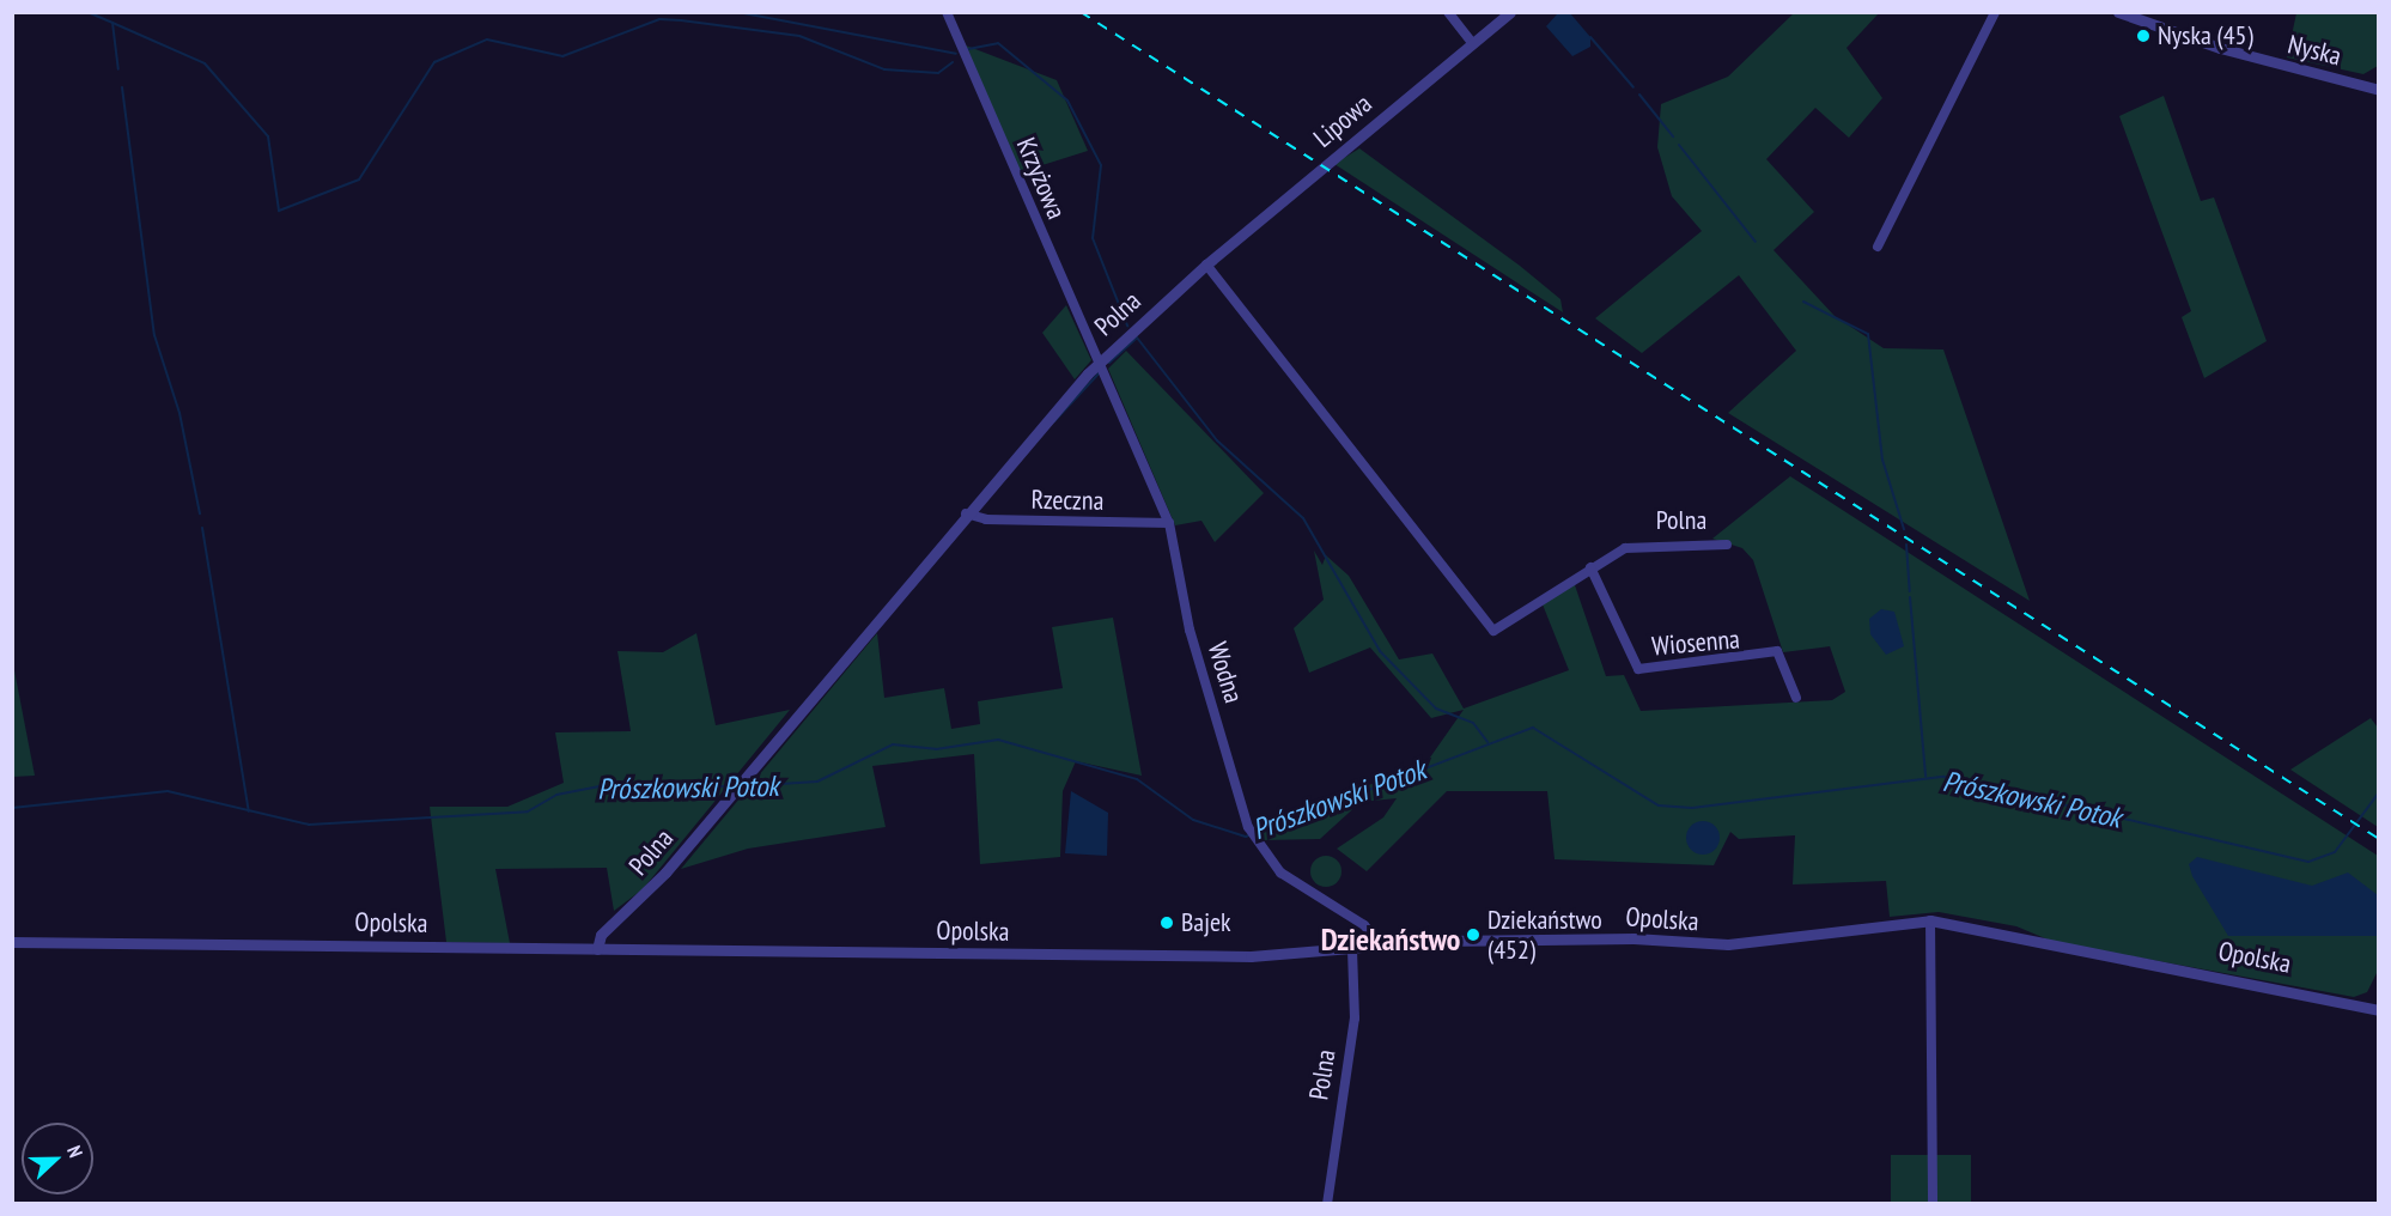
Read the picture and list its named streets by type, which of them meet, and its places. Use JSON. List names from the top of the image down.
{
  "streets": {
    "street": [
      "Nyska",
      "Lipowa",
      "Krzyżowa",
      "Polna",
      "Rzeczna",
      "Wiosenna",
      "Wodna",
      "Opolska"
    ]
  },
  "crossings": [
    ["Lipowa", "Polna"],
    ["Krzyżowa", "Polna"],
    ["Krzyżowa", "Wodna"],
    ["Polna", "Rzeczna"],
    ["Polna", "Wiosenna"],
    ["Polna", "Wodna"],
    ["Polna", "Opolska"],
    ["Rzeczna", "Wodna"],
    ["Wodna", "Opolska"]
  ],
  "districts": ["Dziekaństwo"],
  "water": ["Prószkowski Potok"],
  "places": ["Nyska (45)", "Bajek", "Dziekaństwo (452)"],
  "north": "right"
}
